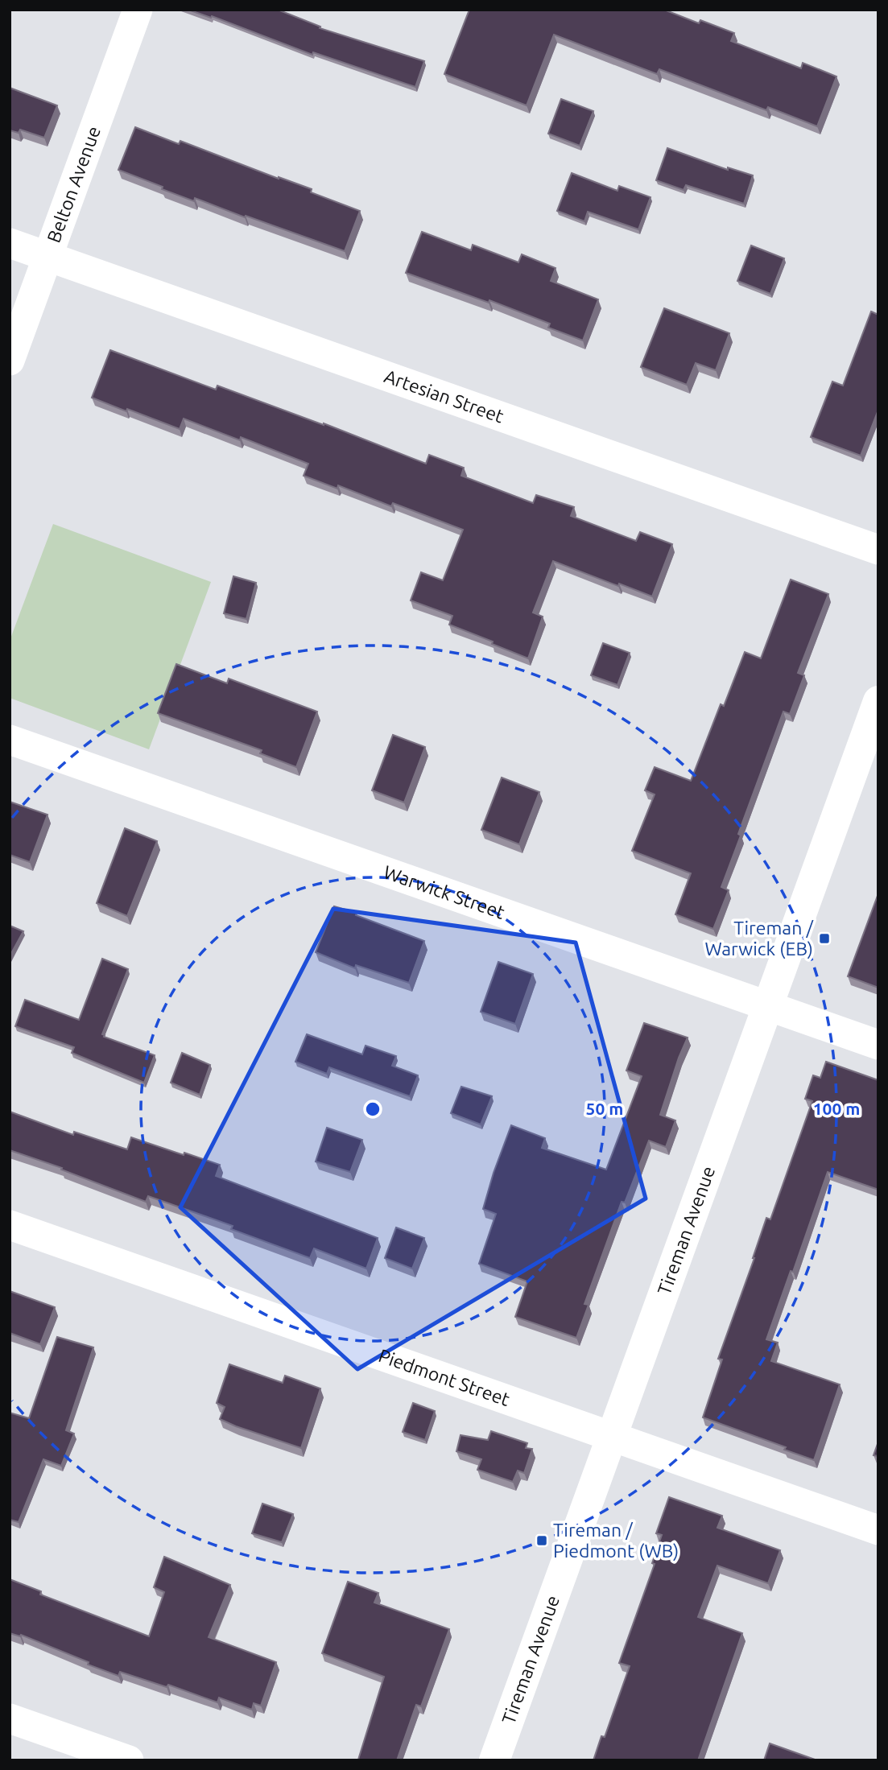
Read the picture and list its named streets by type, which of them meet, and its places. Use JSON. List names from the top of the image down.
{
  "streets": {
    "street": [
      "Belton Avenue",
      "Artesian Street",
      "Warwick Street",
      "Tireman Avenue",
      "Piedmont Street"
    ]
  },
  "crossings": [
    ["Belton Avenue", "Artesian Street"],
    ["Warwick Street", "Tireman Avenue"],
    ["Tireman Avenue", "Piedmont Street"]
  ],
  "places": {
    "transit": ["Tireman / Warwick (EB)", "Tireman / Piedmont (WB)"]
  },
  "rings": ["50 m", "100 m"]
}
